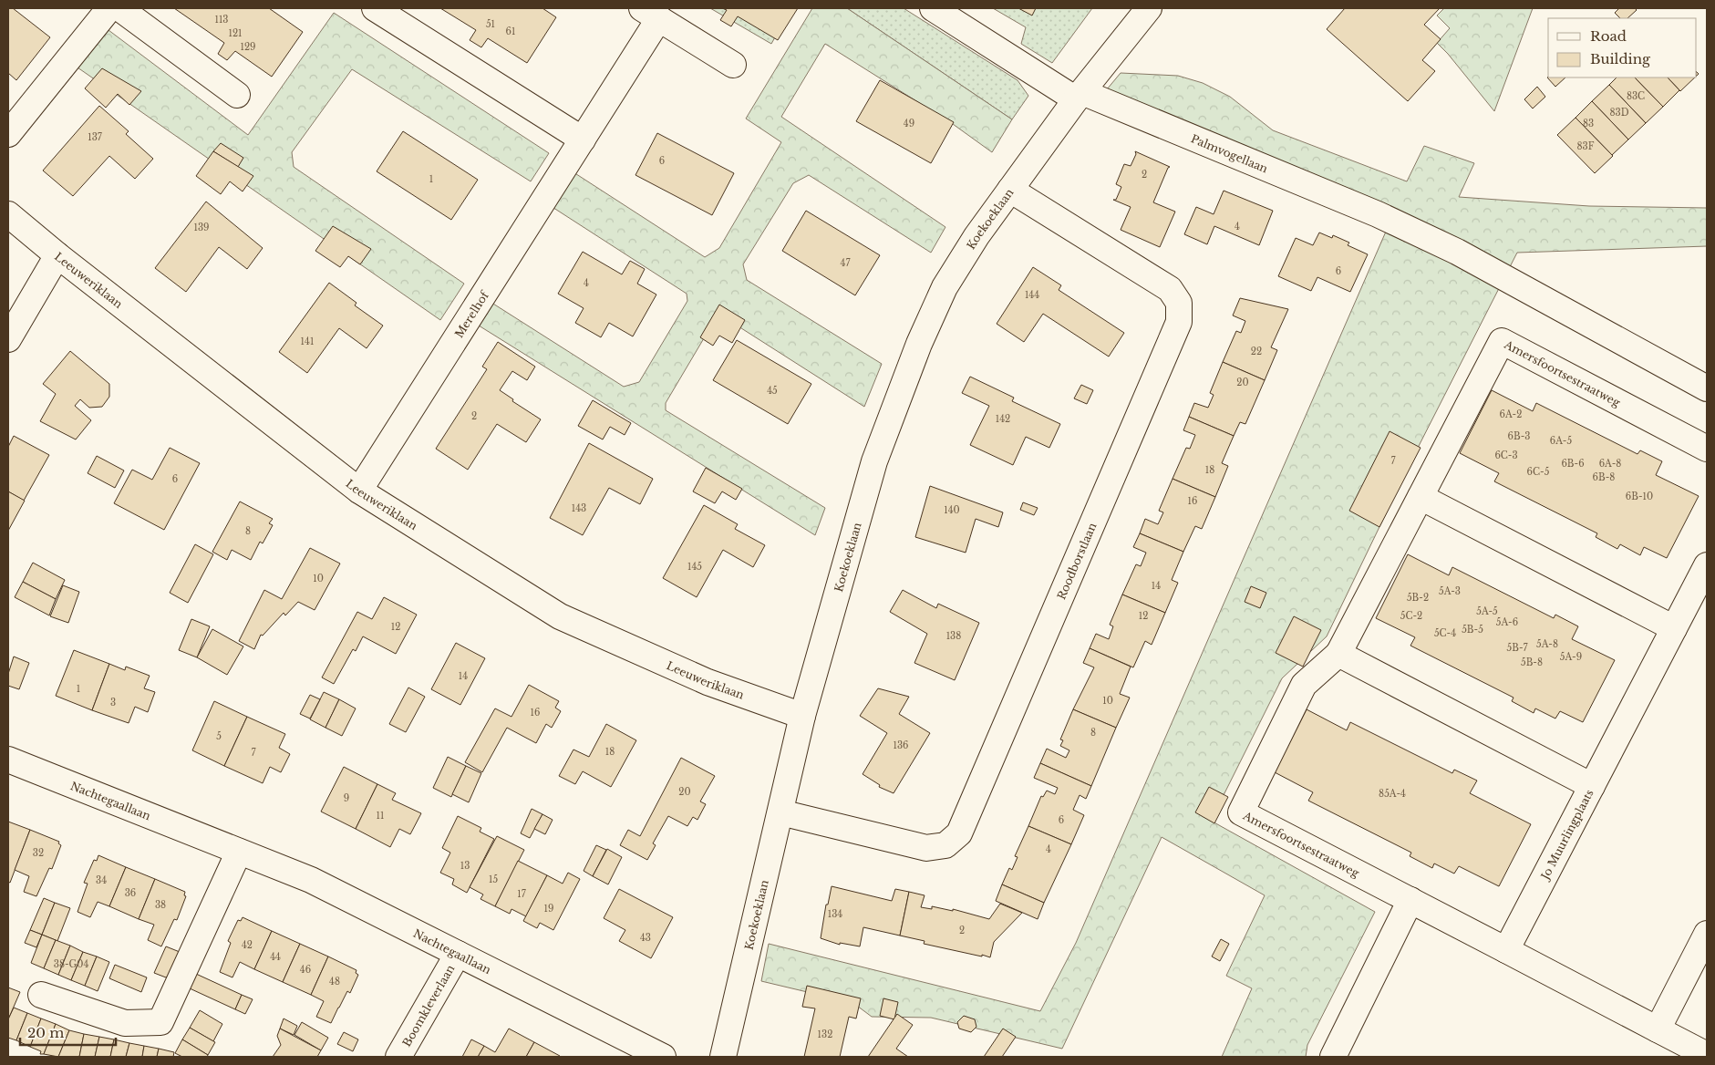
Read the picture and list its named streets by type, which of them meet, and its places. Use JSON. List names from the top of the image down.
{
  "streets": {
    "street": [
      "Palmvogellaan",
      "Koekoeklaan",
      "Leeuweriklaan",
      "Merelhof",
      "Amersfoortsestraatweg",
      "Roodborstlaan",
      "Nachtegaallaan",
      "Jo Muurlingplaats",
      "Boomkleverlaan"
    ]
  },
  "crossings": [
    ["Palmvogellaan", "Koekoeklaan"],
    ["Koekoeklaan", "Leeuweriklaan"],
    ["Koekoeklaan", "Roodborstlaan"],
    ["Leeuweriklaan", "Merelhof"],
    ["Amersfoortsestraatweg", "Jo Muurlingplaats"],
    ["Nachtegaallaan", "Boomkleverlaan"]
  ],
  "house_numbers": [
    "113",
    "51",
    "61",
    "121",
    "129",
    "83C",
    "83D",
    "49",
    "83",
    "137",
    "83F",
    "6",
    "2",
    "1",
    "4",
    "139",
    "47",
    "6",
    "4",
    "144",
    "141",
    "22",
    "20",
    "45",
    "6A-2",
    "2",
    "142",
    "6B-3",
    "6A-5",
    "6C-3",
    "7",
    "6B-6",
    "6A-8",
    "18",
    "6C-5",
    "6B-8",
    "6",
    "6B-10",
    "16",
    "143",
    "140",
    "8",
    "145",
    "10",
    "14",
    "5A-3",
    "5B-2",
    "5A-5",
    "12",
    "5C-2",
    "5A-6",
    "12",
    "5B-5",
    "5C-4",
    "138",
    "5A-8",
    "5B-7",
    "5A-9",
    "5B-8",
    "14",
    "1",
    "10",
    "3",
    "16",
    "8",
    "5",
    "136",
    "18",
    "7",
    "20",
    "85A-4",
    "9",
    "11",
    "6",
    "4",
    "32",
    "13",
    "15",
    "34",
    "36",
    "17",
    "38",
    "19",
    "134",
    "2",
    "43",
    "42",
    "44",
    "38-G04",
    "46",
    "48",
    "132"
  ],
  "legend": ["Road", "Building"],
  "scale_bar": "20 m"
}
